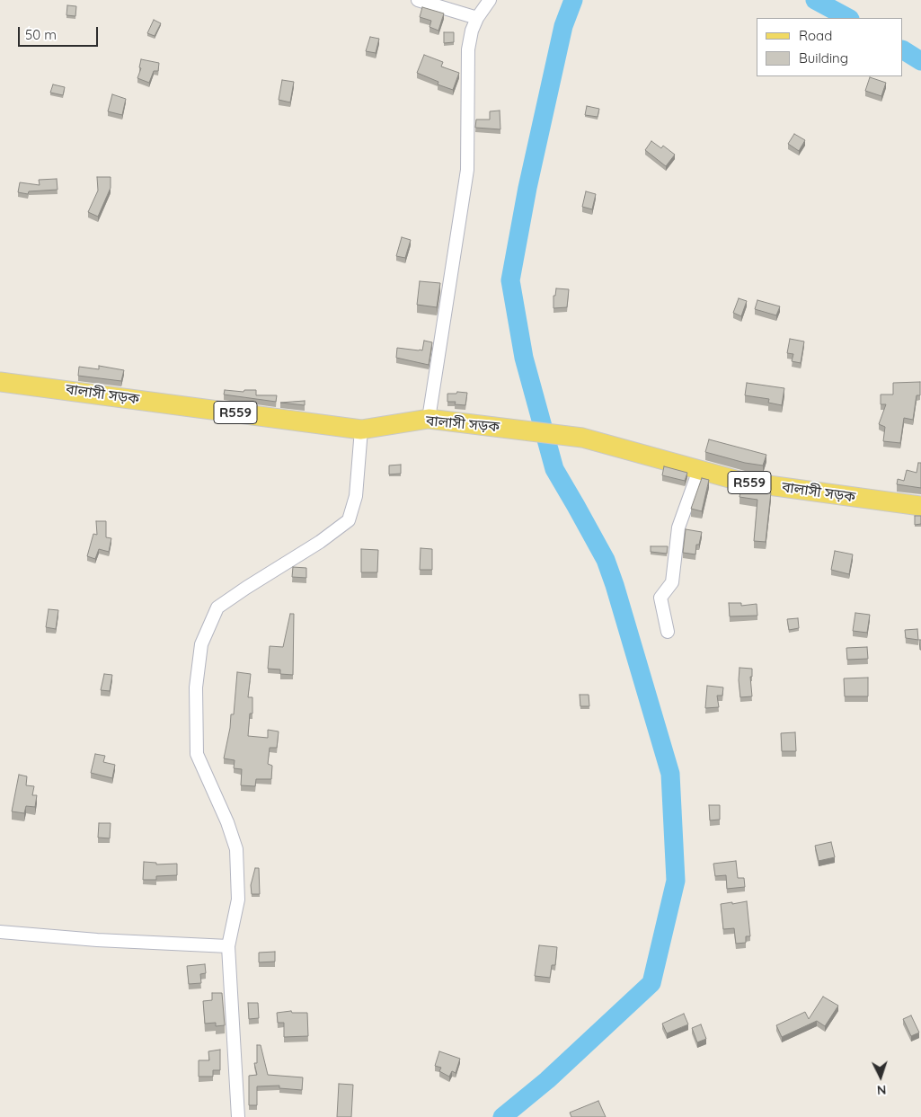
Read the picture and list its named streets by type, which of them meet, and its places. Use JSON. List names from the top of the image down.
{
  "streets": {
    "main road": ["বালাসী সড়ক", "R559"]
  },
  "legend": ["Road", "Building"],
  "scale_bar": "50 m",
  "north": "bottom"
}
